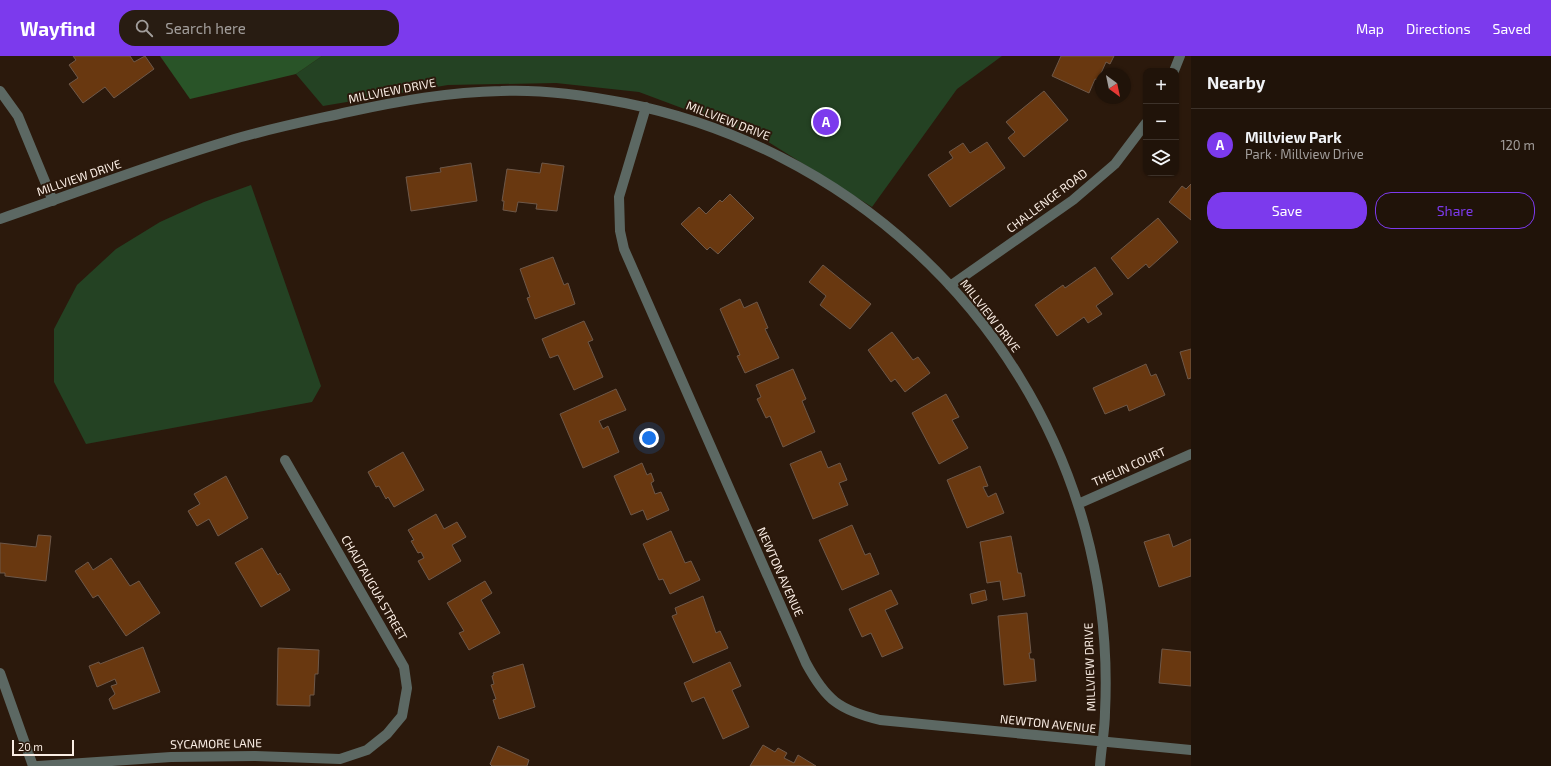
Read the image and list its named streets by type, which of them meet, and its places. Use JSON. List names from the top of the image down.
{
  "streets": {
    "street": [
      "MILLVIEW DRIVE",
      "CHALLENGE ROAD",
      "THELIN COURT",
      "NEWTON AVENUE",
      "CHAUTAUGUA STREET",
      "SYCAMORE LANE"
    ]
  },
  "crossings": [
    ["MILLVIEW DRIVE", "CHALLENGE ROAD"],
    ["MILLVIEW DRIVE", "THELIN COURT"],
    ["MILLVIEW DRIVE", "NEWTON AVENUE"],
    ["CHAUTAUGUA STREET", "SYCAMORE LANE"]
  ],
  "scale_bar": "20 m",
  "north": "bottom right",
  "page": {
    "header": "Wayfind",
    "search": "Search here",
    "nav": ["Map", "Directions", "Saved"],
    "heading": "Nearby",
    "map_buttons": ["+", "−"],
    "pins": "A",
    "list": [
      {
        "mark": "A",
        "name": "Millview Park",
        "note": "Park · Millview Drive",
        "value": "120 m"
      }
    ],
    "buttons": ["Save", "Share"],
    "scale": "20 m"
  }
}
